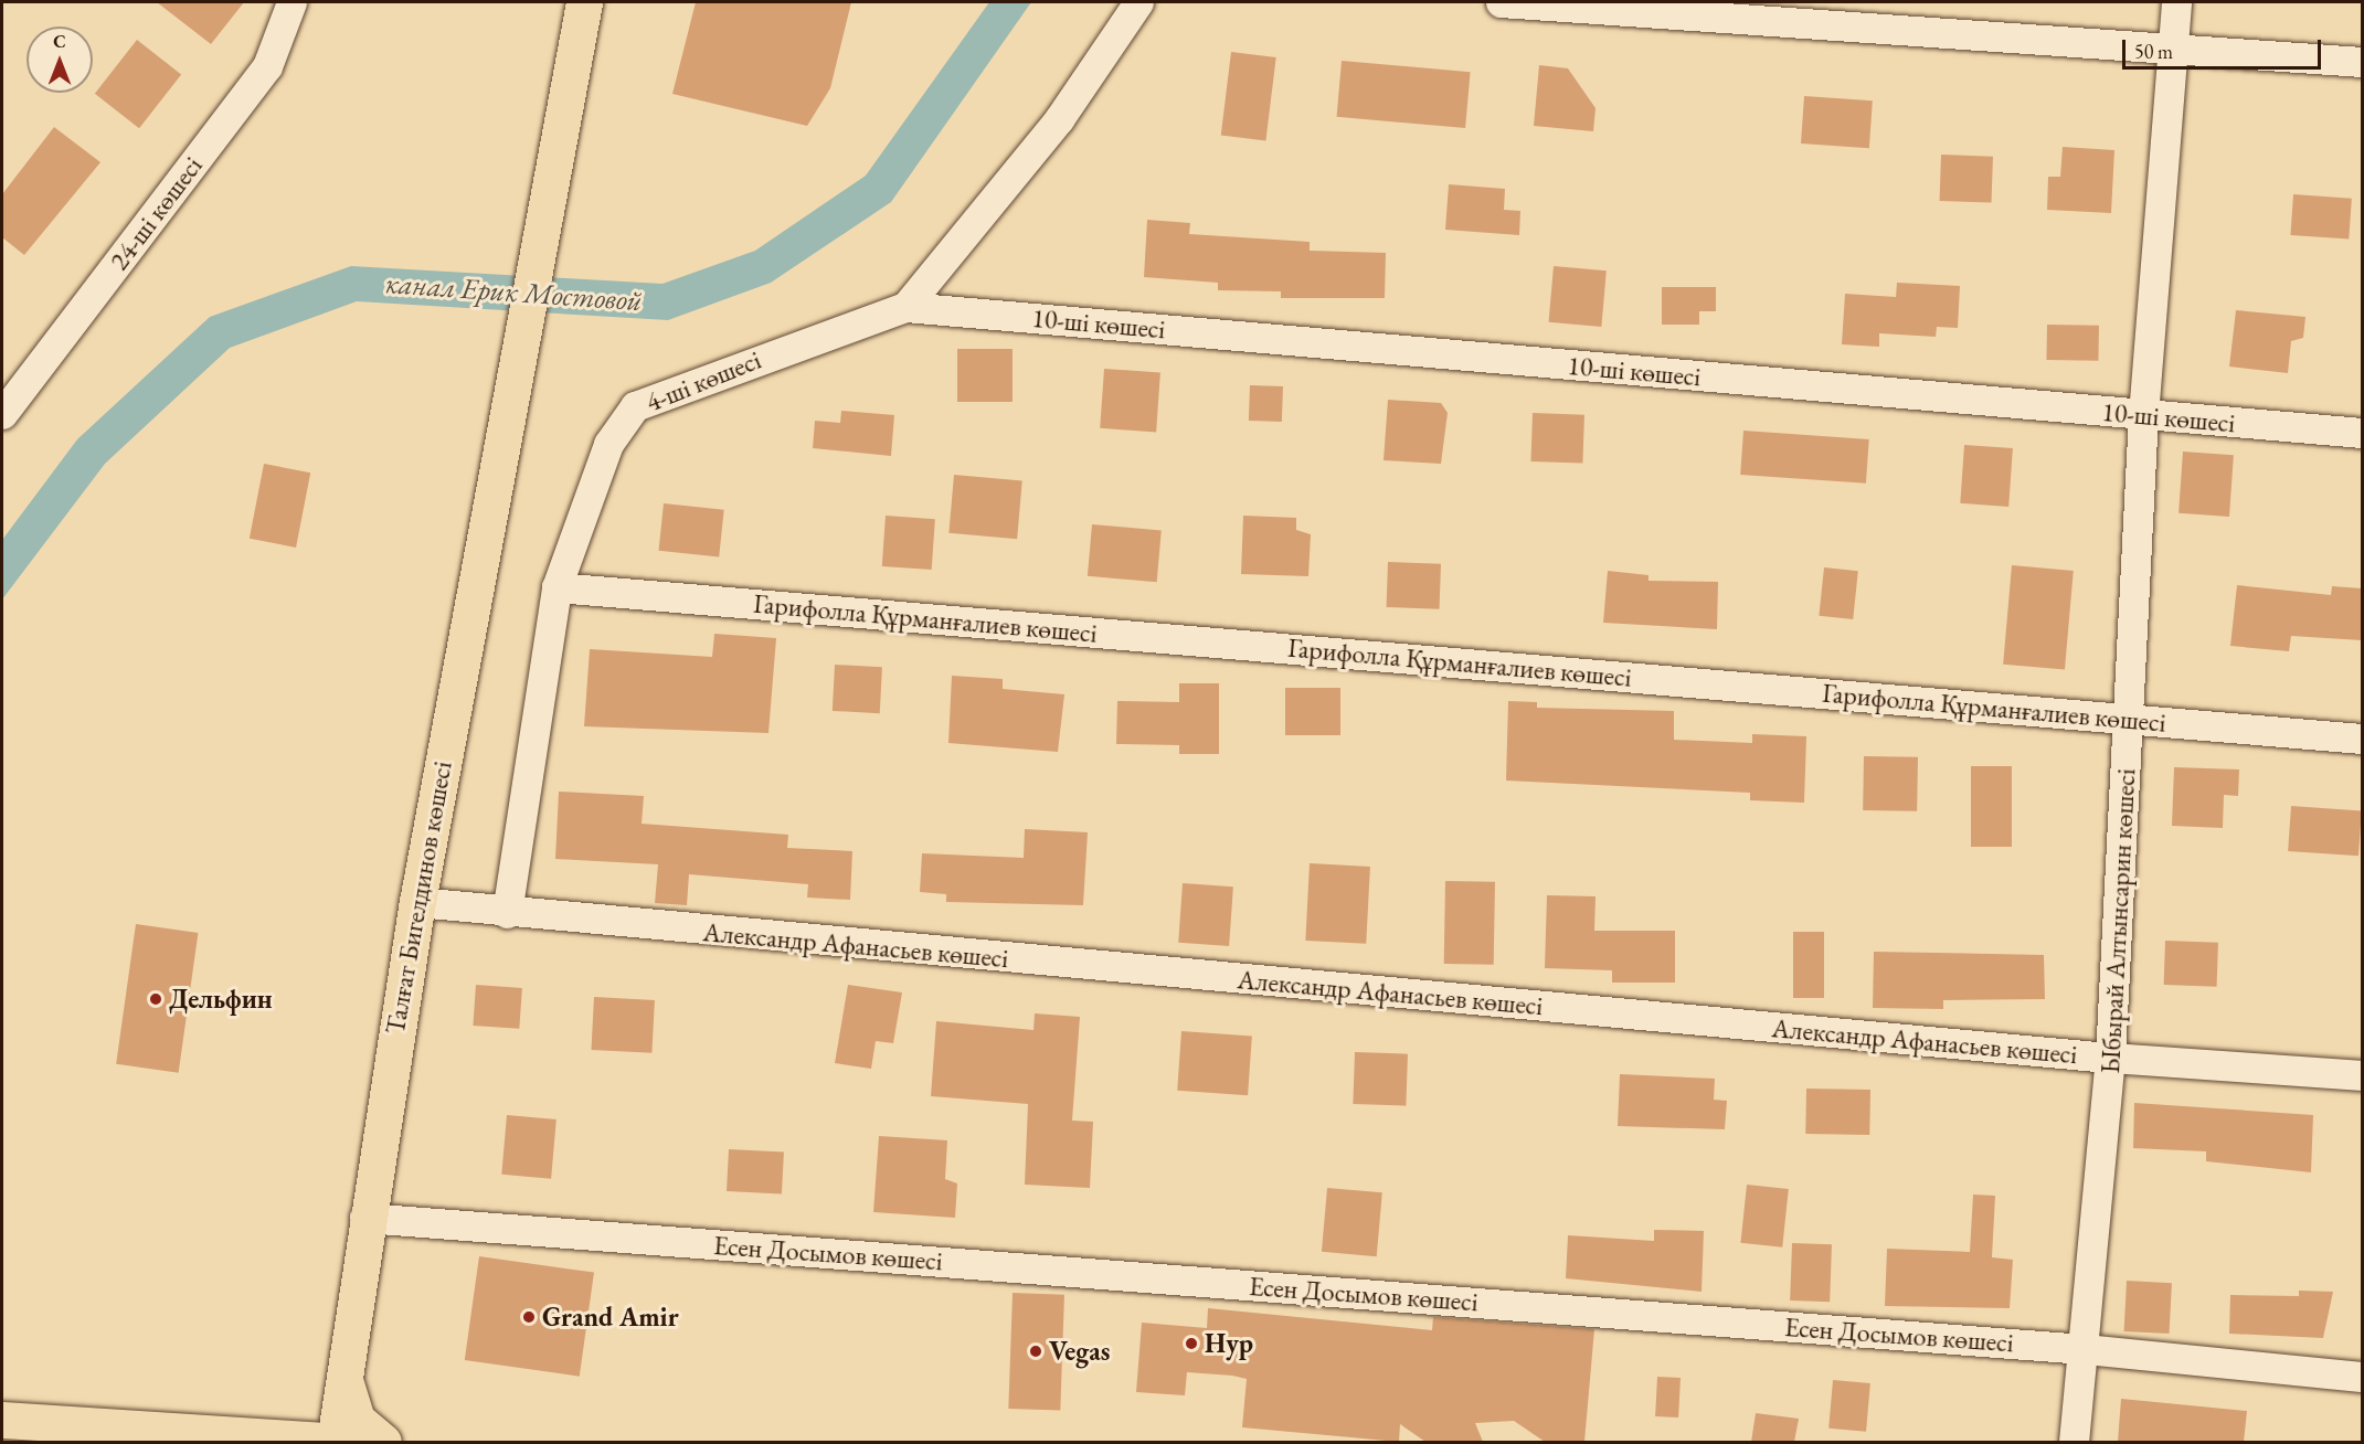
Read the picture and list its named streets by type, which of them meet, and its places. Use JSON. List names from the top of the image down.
{
  "streets": {
    "main road": ["Талғат Бигелдинов көшесі"],
    "street": [
      "24-ші көшесі",
      "10-ші көшесі",
      "4-ші көшесі",
      "Гарифолла Құрманғалиев көшесі",
      "Ыбырай Алтынсарин көшесі",
      "Александр Афанасьев көшесі",
      "Есен Досымов көшесі"
    ]
  },
  "crossings": [
    ["10-ші көшесі", "4-ші көшесі"],
    ["10-ші көшесі", "Ыбырай Алтынсарин көшесі"],
    ["4-ші көшесі", "Гарифолла Құрманғалиев көшесі"],
    ["4-ші көшесі", "Александр Афанасьев көшесі"],
    ["Гарифолла Құрманғалиев көшесі", "Ыбырай Алтынсарин көшесі"],
    ["Талғат Бигелдинов көшесі", "Александр Афанасьев көшесі"],
    ["Талғат Бигелдинов көшесі", "Есен Досымов көшесі"],
    ["Ыбырай Алтынсарин көшесі", "Александр Афанасьев көшесі"],
    ["Ыбырай Алтынсарин көшесі", "Есен Досымов көшесі"]
  ],
  "water": ["канал Ерик Мостовой"],
  "places": [
    "Дельфин",
    "Grand Amir",
    "Нур",
    "Vegas"
  ],
  "scale_bar": "50 m",
  "north": "top"
}
